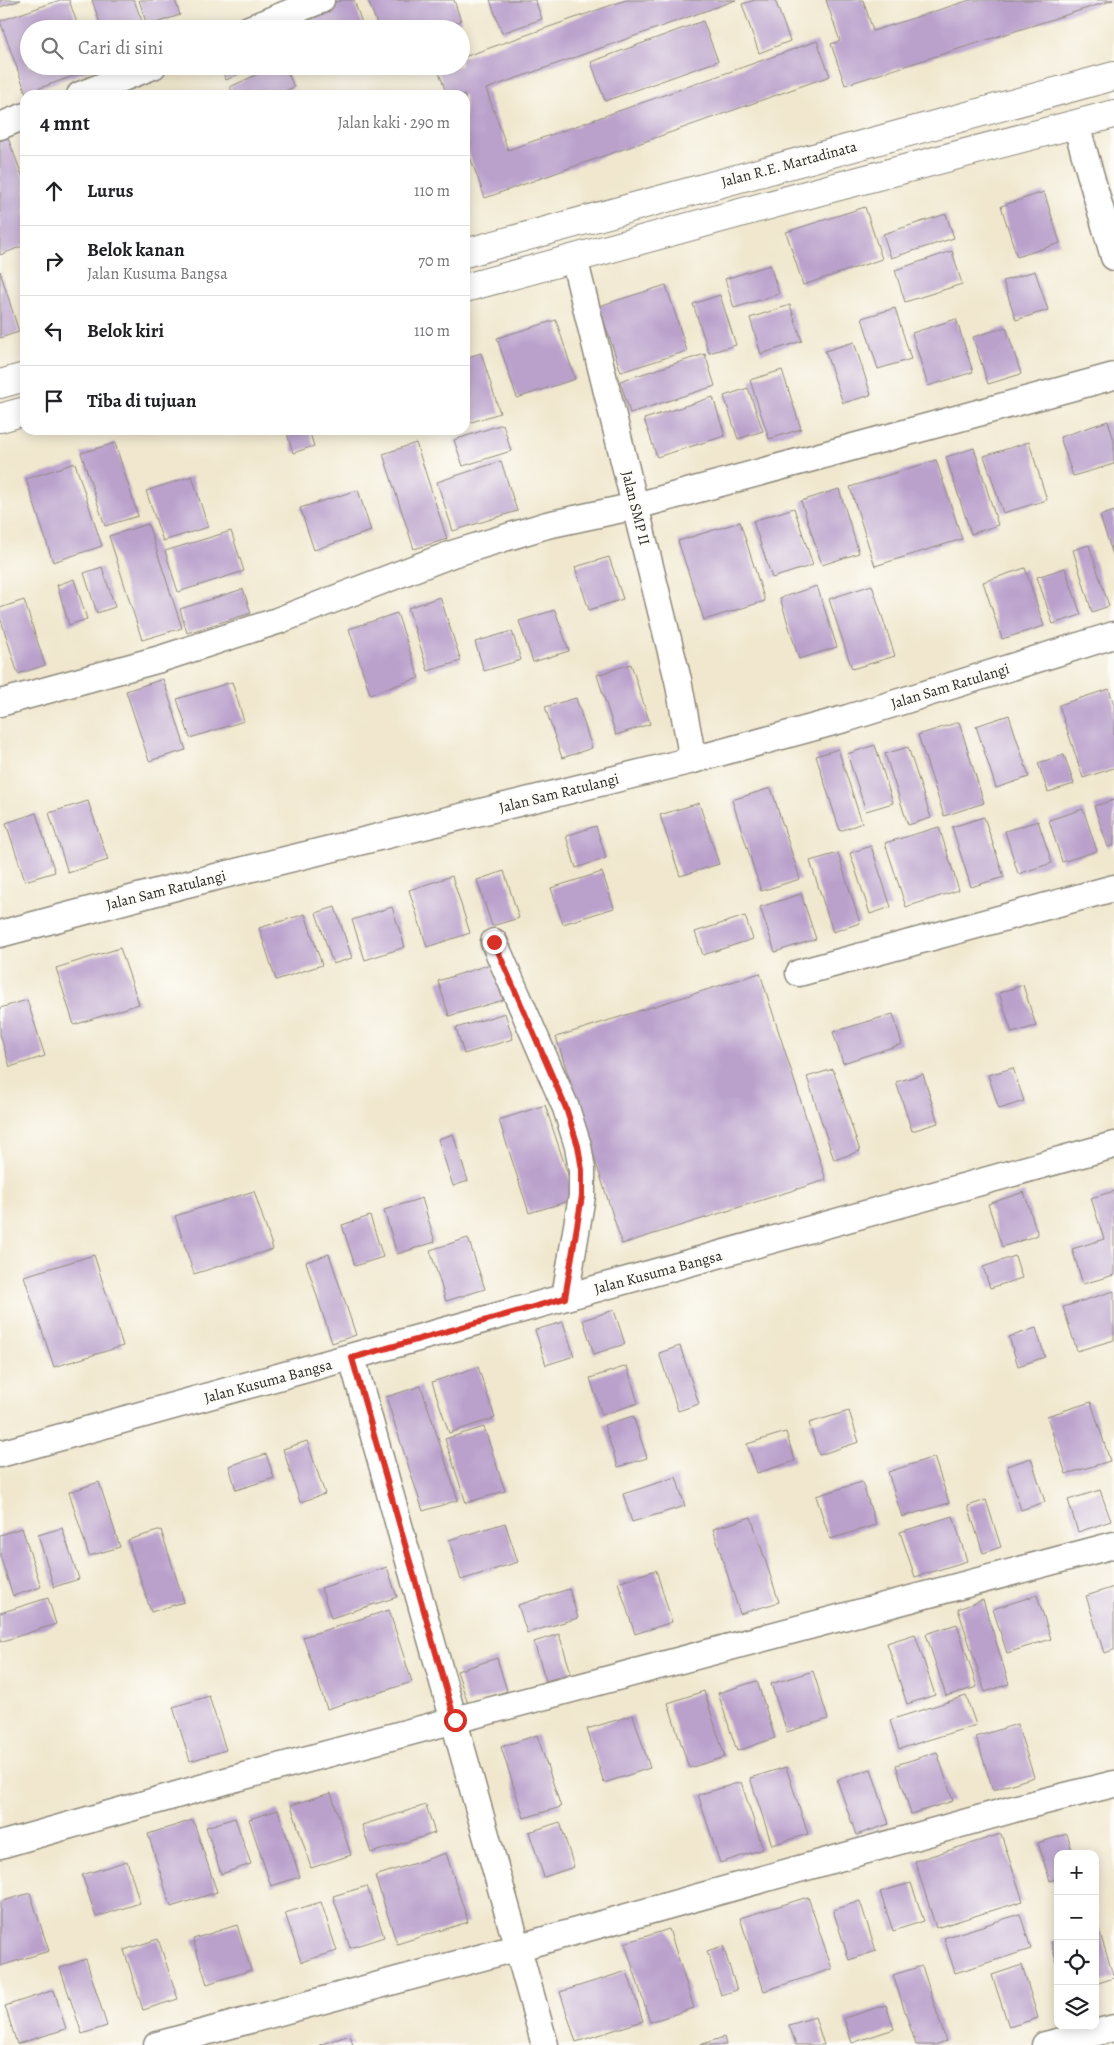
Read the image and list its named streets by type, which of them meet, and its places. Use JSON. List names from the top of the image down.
{
  "streets": {
    "highway": ["Jalan R.E. Martadinata"],
    "street": ["Jalan SMP II", "Jalan Sam Ratulangi", "Jalan Kusuma Bangsa"]
  },
  "crossings": [
    ["Jalan SMP II", "Jalan Sam Ratulangi"]
  ],
  "page": {
    "search": "Cari di sini",
    "heading": ["4 mnt", "Jalan kaki · 290 m"],
    "list": [
      ["Lurus", "110 m"],
      ["Belok kanan", "Jalan Kusuma Bangsa", "70 m"],
      ["Belok kiri", "110 m"],
      "Tiba di tujuan"
    ],
    "map_buttons": ["+", "−"]
  }
}
